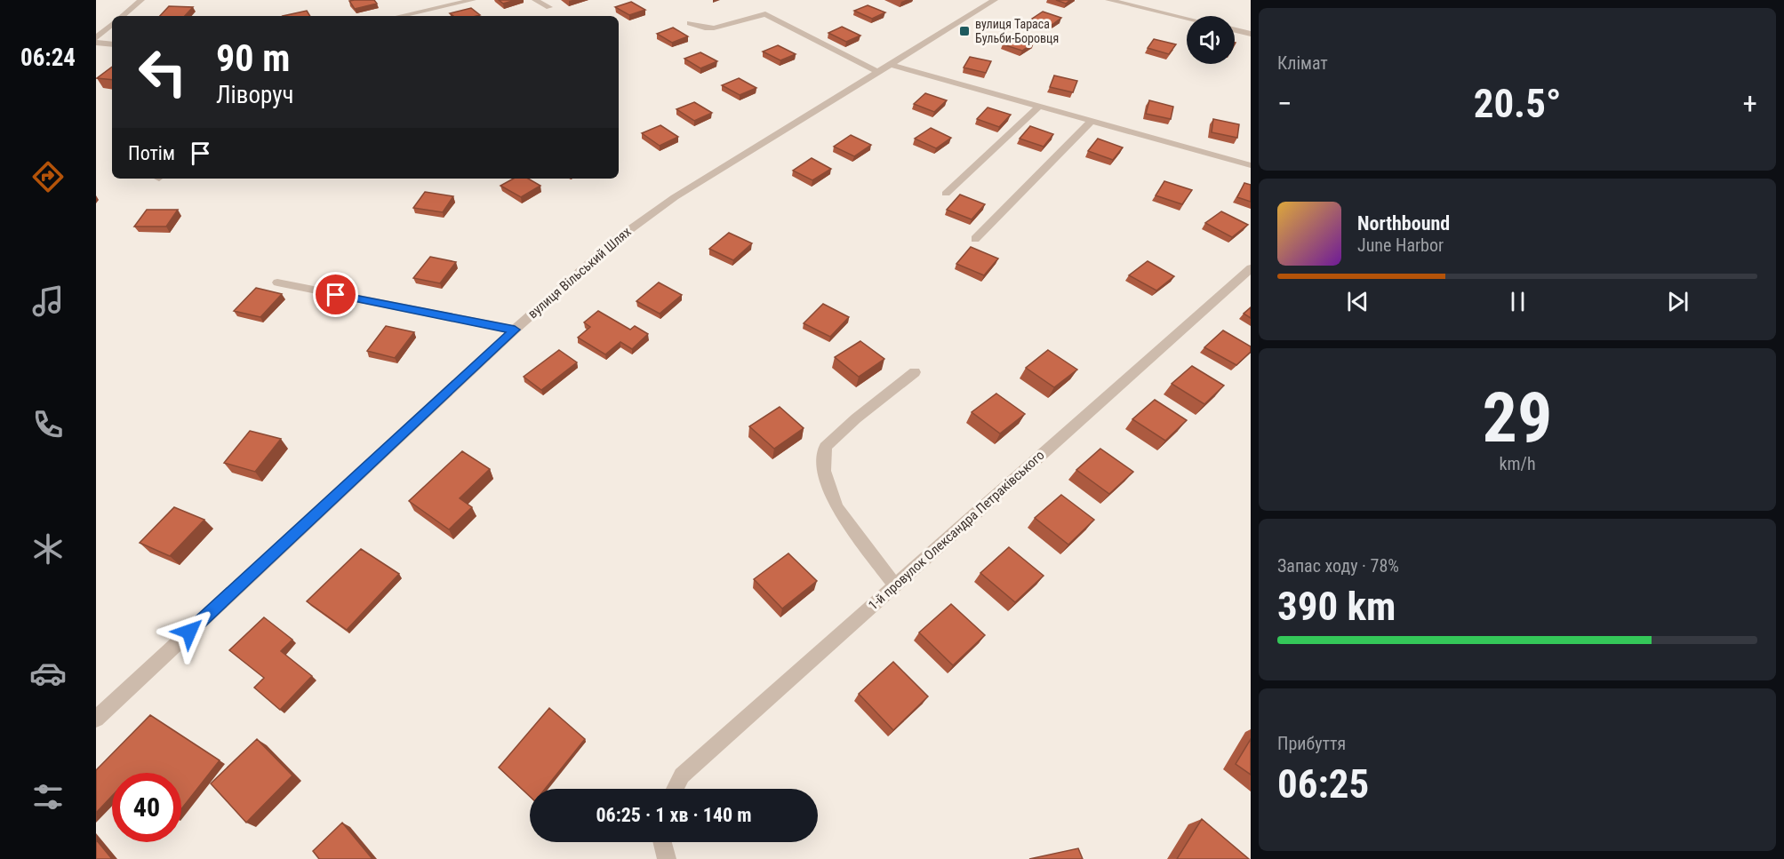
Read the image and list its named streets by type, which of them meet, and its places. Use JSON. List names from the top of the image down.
{
  "streets": {
    "street": ["вулиця Вільський Шлях", "1-й провулок Олександра Петраківського"]
  },
  "places": {
    "transit": ["вулиця Тараса Бульби-Боровця"]
  },
  "page": {
    "tabs": "06:24",
    "tile": [
      "Клімат",
      ["29", "km/h"],
      ["Запас ходу · 78%", "390 km"],
      ["Прибуття", "06:25"]
    ],
    "turn": ["90 m", "Ліворуч"],
    "heat": ["−", "20.5°", "+"],
    "then": "Потім",
    "song": ["Northbound", "June Harbor"],
    "limit": "40",
    "trip": "06:25 · 1 хв · 140 m"
  }
}
